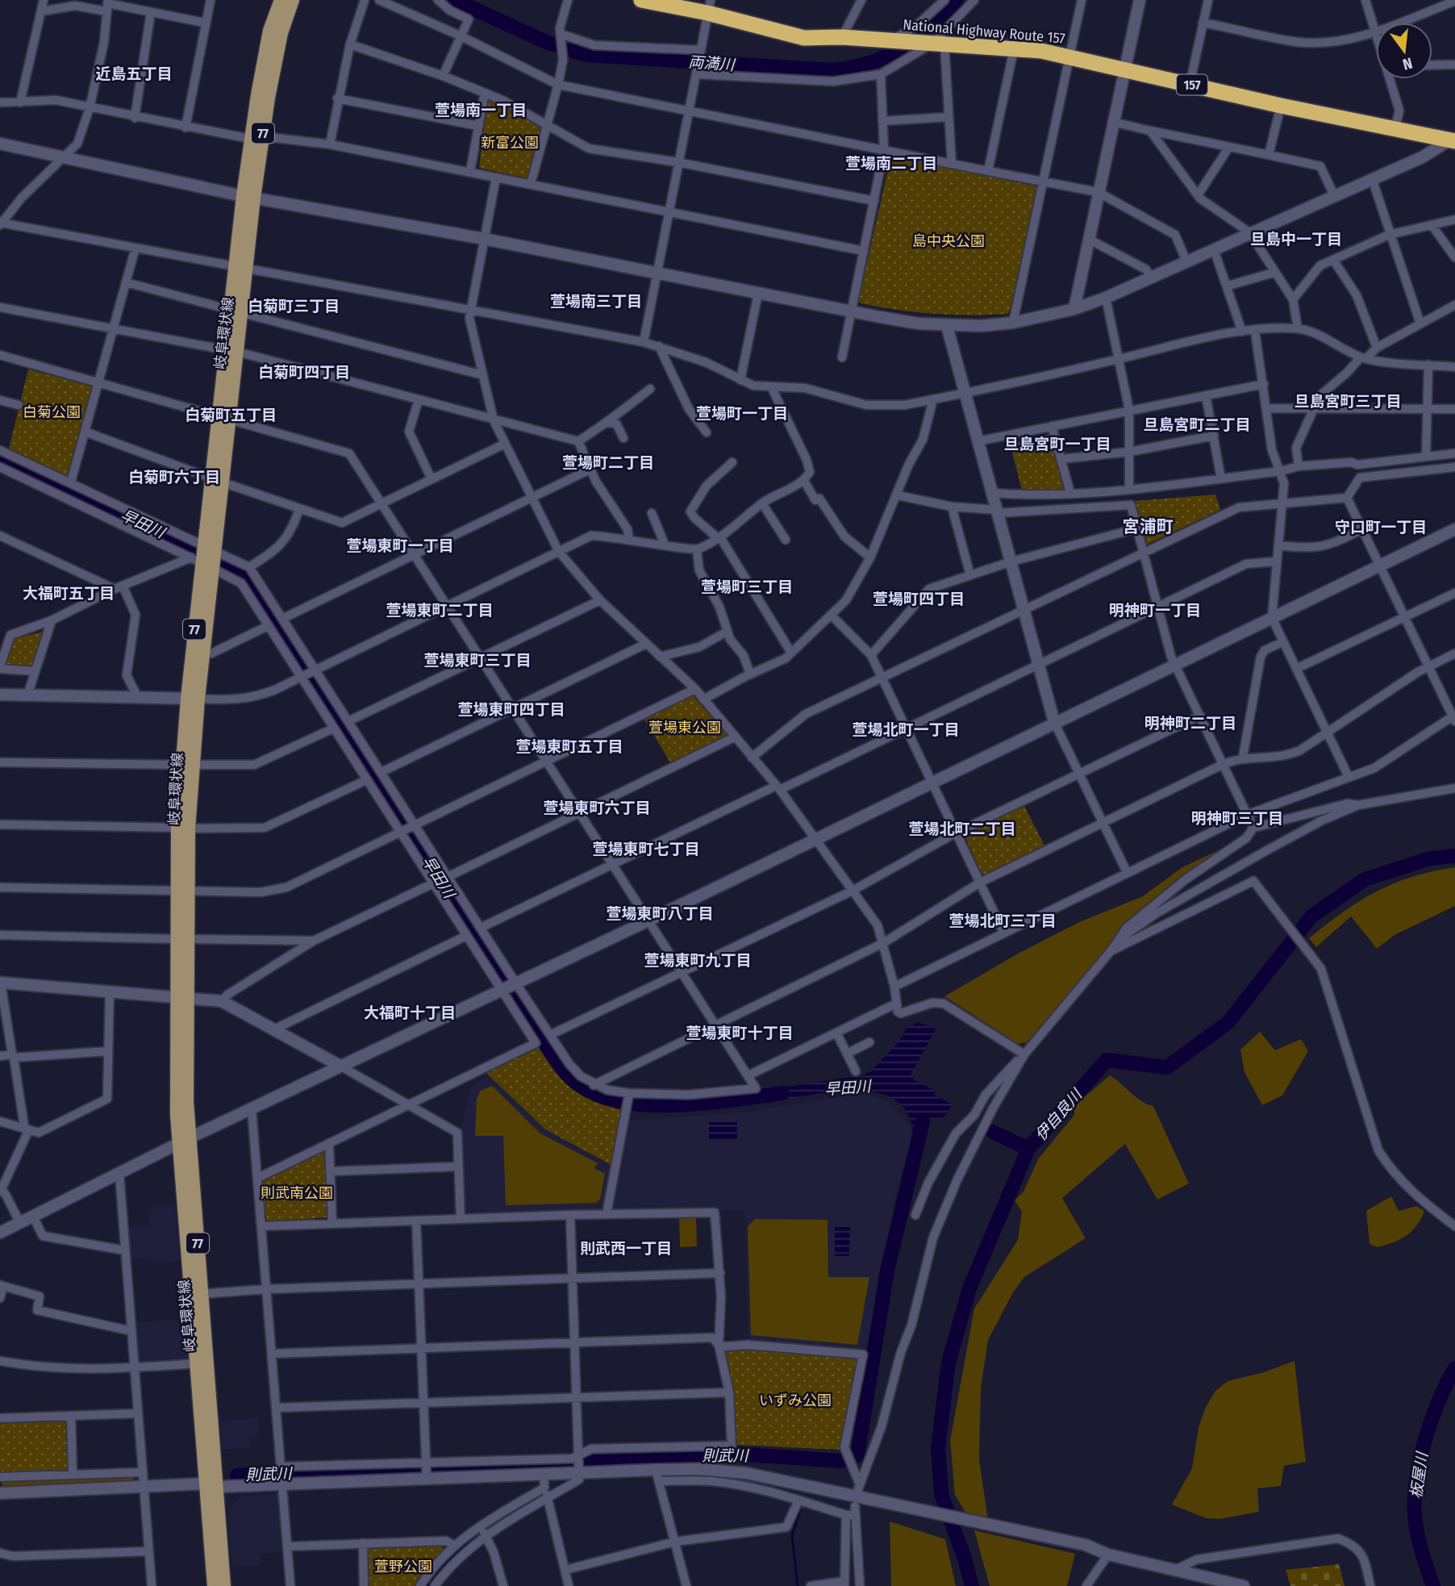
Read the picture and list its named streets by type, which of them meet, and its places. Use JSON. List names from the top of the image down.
{
  "streets": {
    "highway": ["National Highway Route 157", "157"],
    "main road": ["77", "岐阜環状線"]
  },
  "districts": [
    "近島五丁目",
    "萱場南一丁目",
    "萱場南二丁目",
    "旦島中一丁目",
    "萱場南三丁目",
    "白菊町三丁目",
    "白菊町四丁目",
    "旦島宮町三丁目",
    "萱場町一丁目",
    "白菊町五丁目",
    "旦島宮町二丁目",
    "旦島宮町一丁目",
    "萱場町二丁目",
    "白菊町六丁目",
    "宮浦町",
    "守口町一丁目",
    "萱場東町一丁目",
    "萱場町三丁目",
    "大福町五丁目",
    "萱場町四丁目",
    "萱場東町二丁目",
    "明神町一丁目",
    "萱場東町三丁目",
    "萱場東町四丁目",
    "明神町二丁目",
    "萱場北町一丁目",
    "萱場東町五丁目",
    "萱場東町六丁目",
    "明神町三丁目",
    "萱場北町二丁目",
    "萱場東町七丁目",
    "萱場東町八丁目",
    "萱場北町三丁目",
    "萱場東町九丁目",
    "大福町十丁目",
    "萱場東町十丁目",
    "則武西一丁目"
  ],
  "water": [
    "両満川",
    "早田川",
    "伊自良川",
    "則武川",
    "板屋川"
  ],
  "parks": [
    "新富公園",
    "島中央公園",
    "白菊公園",
    "萱場東公園",
    "則武南公園",
    "いずみ公園",
    "萱野公園"
  ],
  "north": "bottom"
}
